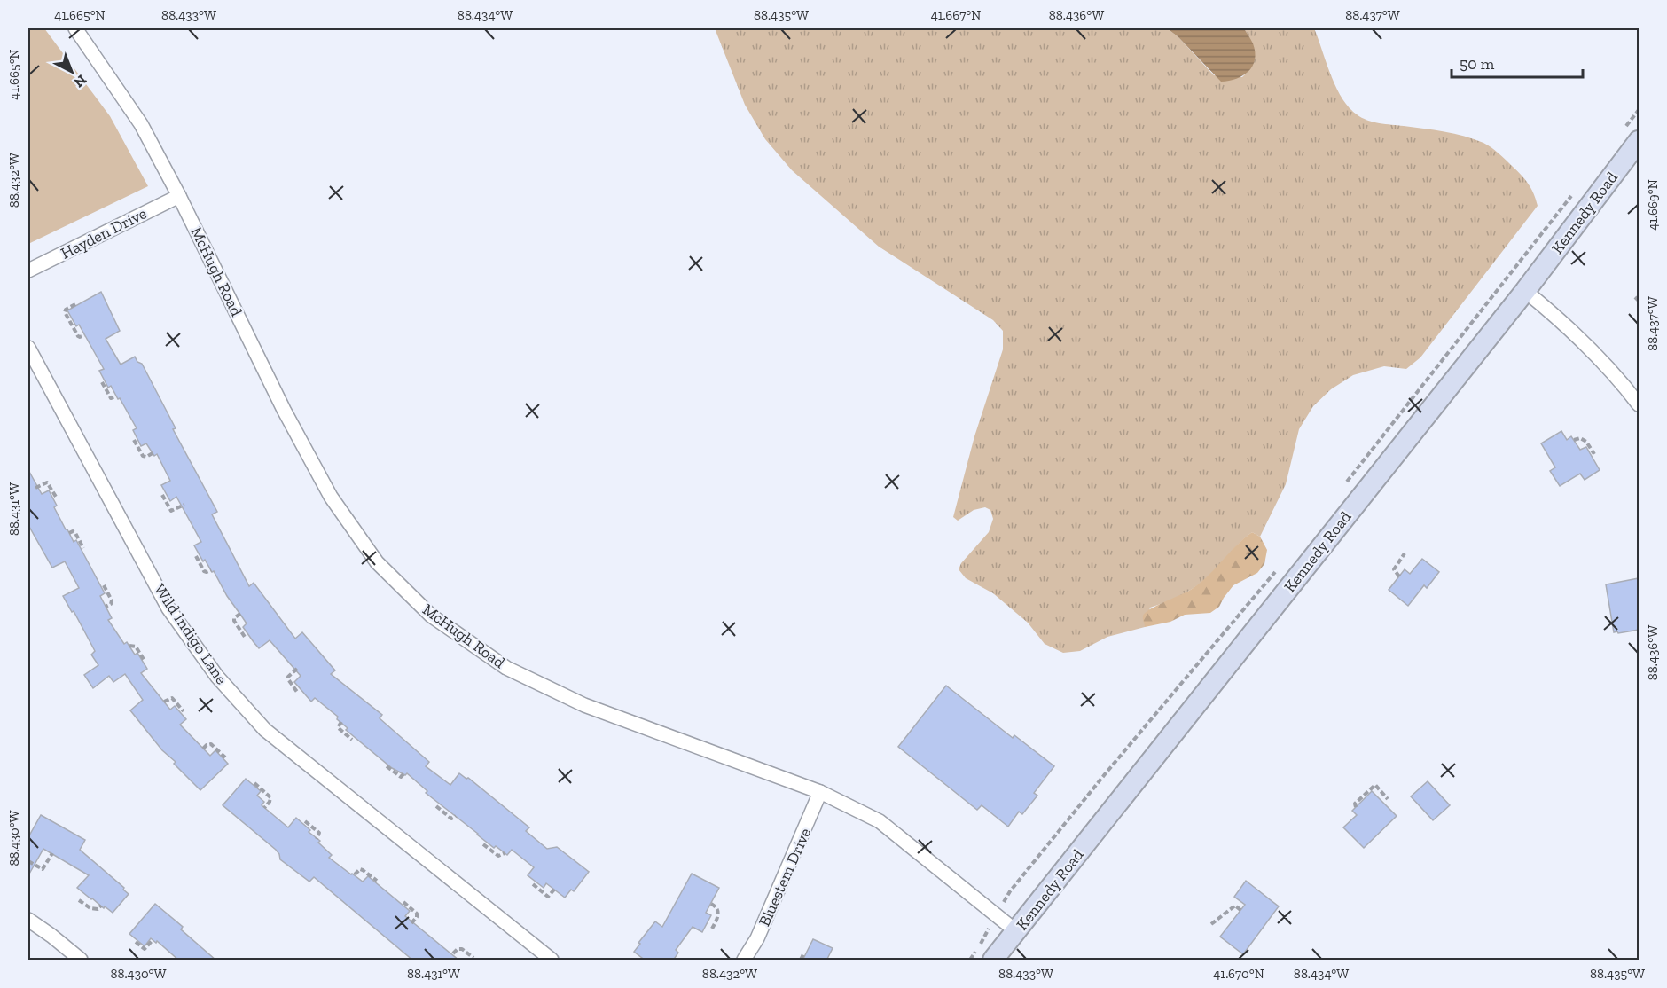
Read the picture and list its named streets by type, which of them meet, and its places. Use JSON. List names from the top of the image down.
{
  "streets": {
    "main road": ["Kennedy Road"],
    "street": [
      "Hayden Drive",
      "McHugh Road",
      "Wild Indigo Lane",
      "Bluestem Drive"
    ]
  },
  "crossings": [
    ["Kennedy Road", "McHugh Road"],
    ["Hayden Drive", "McHugh Road"],
    ["McHugh Road", "Bluestem Drive"]
  ],
  "scale_bar": "50 m",
  "north": "bottom right",
  "coordinates": [
    "41.665°N",
    "88.433°W",
    "88.434°W",
    "88.435°W",
    "41.667°N",
    "88.436°W",
    "88.437°W",
    "88.432°W",
    "41.669°N",
    "88.431°W",
    "88.430°W",
    "41.670°N"
  ]
}
